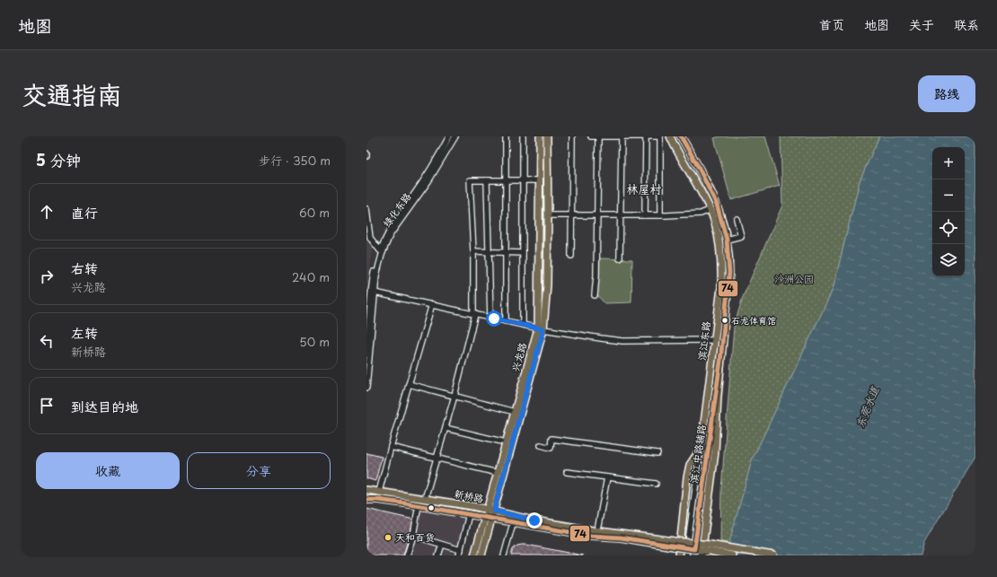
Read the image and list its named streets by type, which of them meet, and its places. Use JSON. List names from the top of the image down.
{
  "streets": {
    "main road": ["滨江东路", "兴龙路", "新桥路"],
    "street": ["绿化东路", "滨江中路辅路"]
  },
  "crossings": [
    ["滨江东路", "滨江中路辅路"],
    ["兴龙路", "新桥路"],
    ["滨江中路辅路", "新桥路"]
  ],
  "districts": ["林屋村"],
  "water": ["东莞水道"],
  "parks": ["沙洲公园"],
  "places": ["石龙体育馆", "天和百货"],
  "lines": ["transit line 74"],
  "page": {
    "header": "地图",
    "nav": [
      "首页",
      "地图",
      "关于",
      "联系"
    ],
    "title": "交通指南",
    "buttons": [
      "路线",
      ["收藏", "分享"]
    ],
    "heading": ["5 分钟", "步行 · 350 m"],
    "map_buttons": ["+", "−"],
    "list": [
      ["直行", "60 m"],
      ["右转", "兴龙路", "240 m"],
      ["左转", "新桥路", "50 m"],
      "到达目的地"
    ]
  }
}
